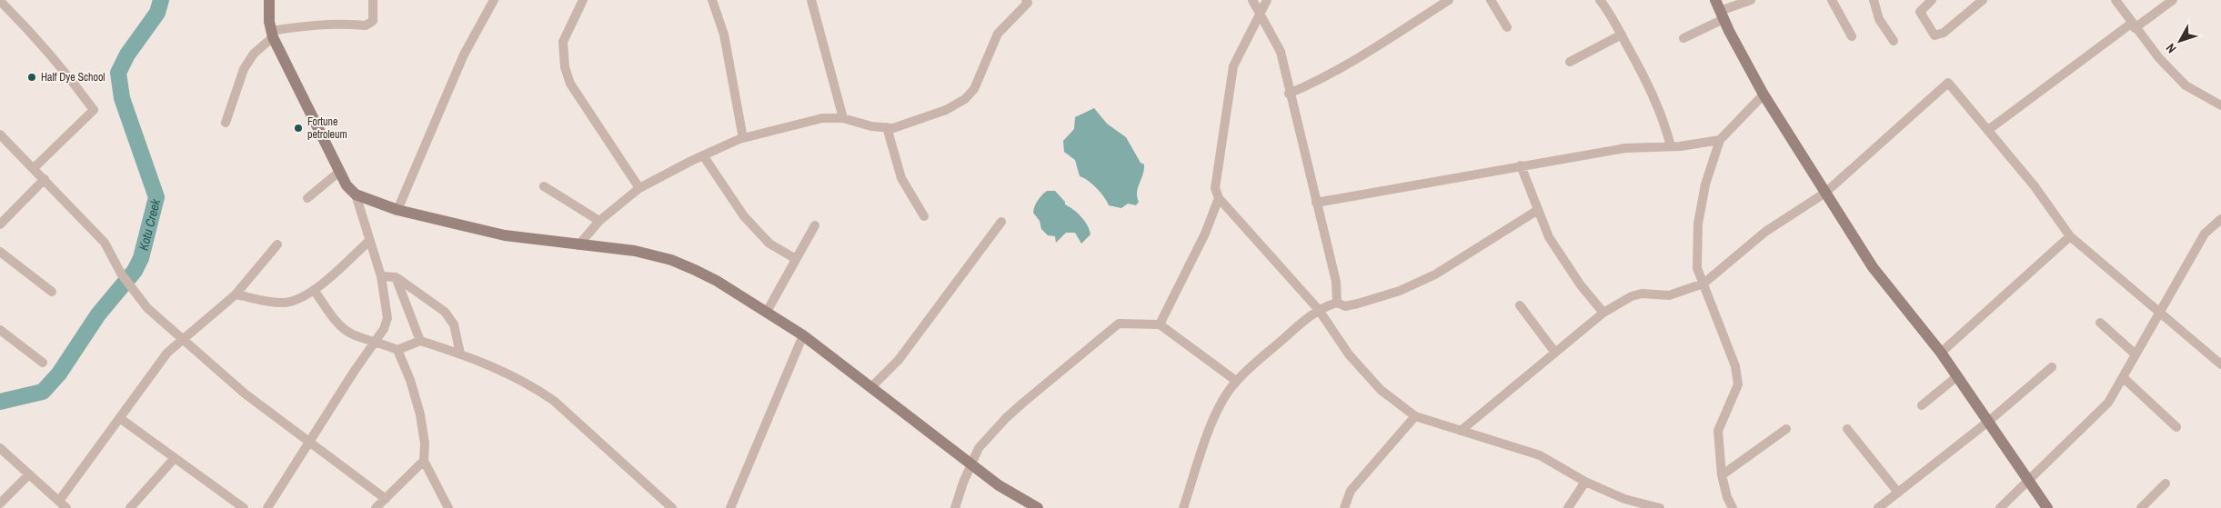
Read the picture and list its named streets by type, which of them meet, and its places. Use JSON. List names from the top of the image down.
{
  "water": ["Kotu Creek"],
  "places": ["Half Dye School", "Fortune petroleum"],
  "north": "bottom left"
}
